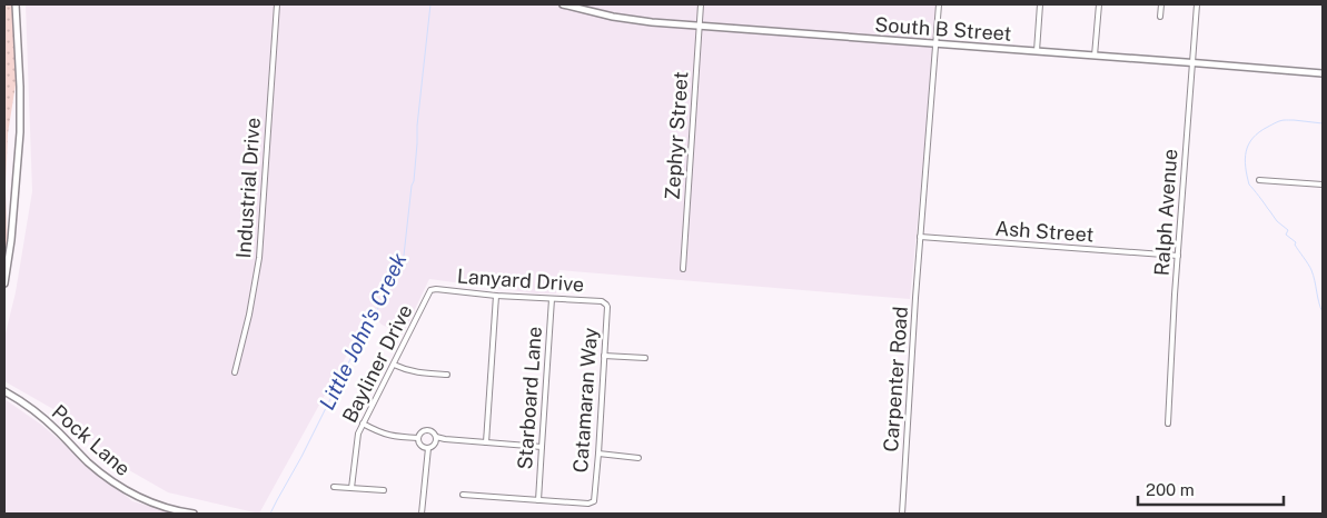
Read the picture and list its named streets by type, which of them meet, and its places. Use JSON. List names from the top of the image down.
{
  "streets": {
    "street": [
      "South B Street",
      "Zephyr Street",
      "Industrial Drive",
      "Ralph Avenue",
      "Ash Street",
      "Lanyard Drive",
      "Bayliner Drive",
      "Carpenter Road",
      "Starboard Lane",
      "Catamaran Way",
      "Pock Lane"
    ]
  },
  "crossings": [
    ["South B Street", "Zephyr Street"],
    ["South B Street", "Ralph Avenue"],
    ["Ralph Avenue", "Ash Street"],
    ["Ash Street", "Carpenter Road"],
    ["Lanyard Drive", "Bayliner Drive"],
    ["Lanyard Drive", "Starboard Lane"],
    ["Lanyard Drive", "Catamaran Way"],
    ["Starboard Lane", "Catamaran Way"]
  ],
  "water": ["Little John's Creek"],
  "scale_bar": "200 m"
}
